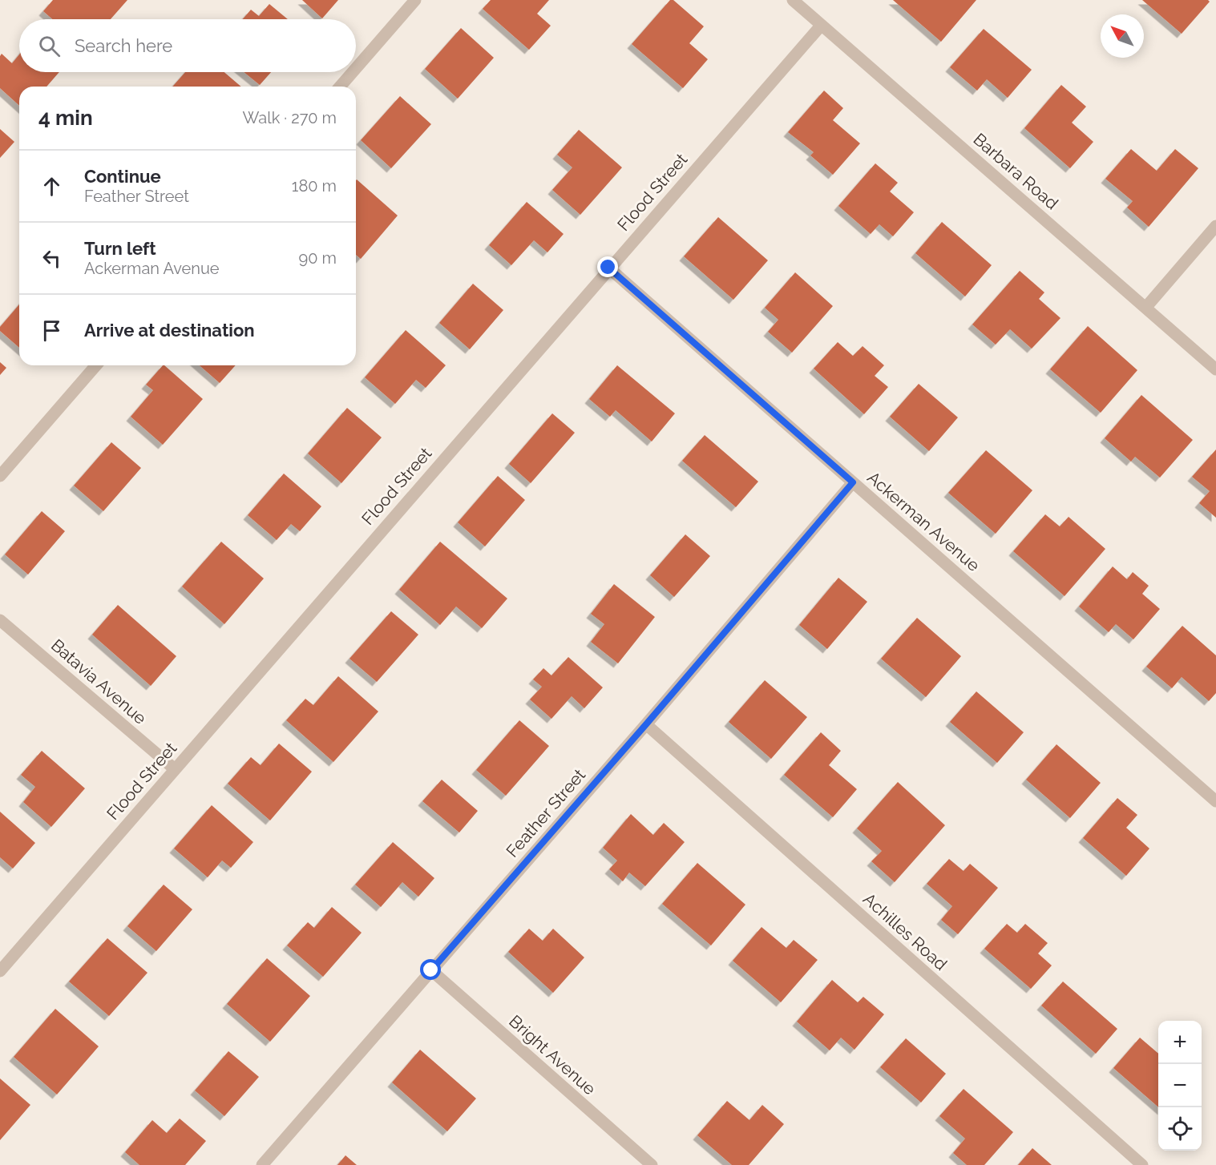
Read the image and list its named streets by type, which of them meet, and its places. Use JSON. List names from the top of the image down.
{
  "streets": {
    "street": [
      "Barbara Road",
      "Flood Street",
      "Ackerman Avenue",
      "Batavia Avenue",
      "Feather Street",
      "Achilles Road",
      "Bright Avenue"
    ]
  },
  "crossings": [
    ["Barbara Road", "Flood Street"],
    ["Flood Street", "Ackerman Avenue"],
    ["Flood Street", "Batavia Avenue"],
    ["Ackerman Avenue", "Feather Street"],
    ["Feather Street", "Achilles Road"],
    ["Feather Street", "Bright Avenue"]
  ],
  "north": "top left",
  "page": {
    "search": "Search here",
    "heading": ["4 min", "Walk · 270 m"],
    "list": [
      ["Continue", "Feather Street", "180 m"],
      ["Turn left", "Ackerman Avenue", "90 m"],
      "Arrive at destination"
    ],
    "map_buttons": ["+", "−"]
  }
}
